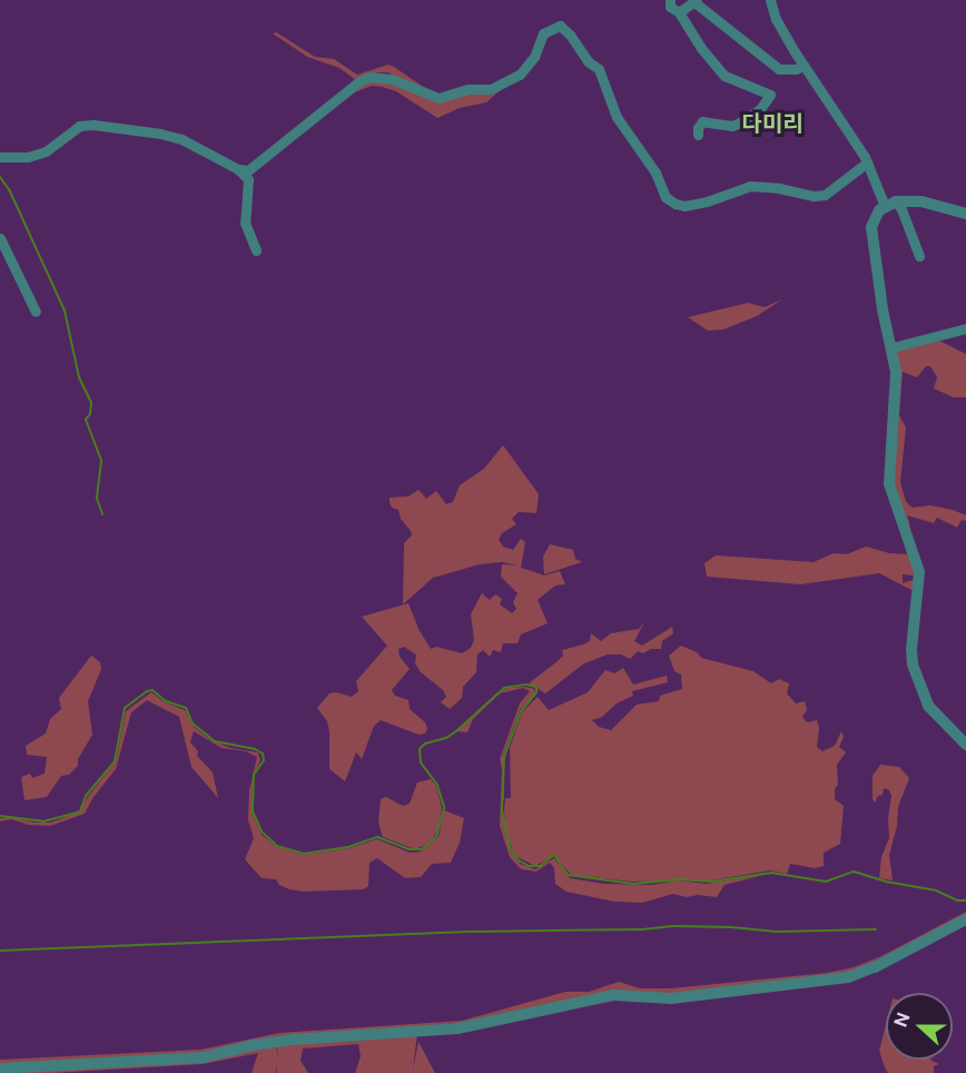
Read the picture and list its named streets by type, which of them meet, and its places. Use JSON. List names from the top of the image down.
{
  "districts": ["다미리"],
  "north": "left"
}
